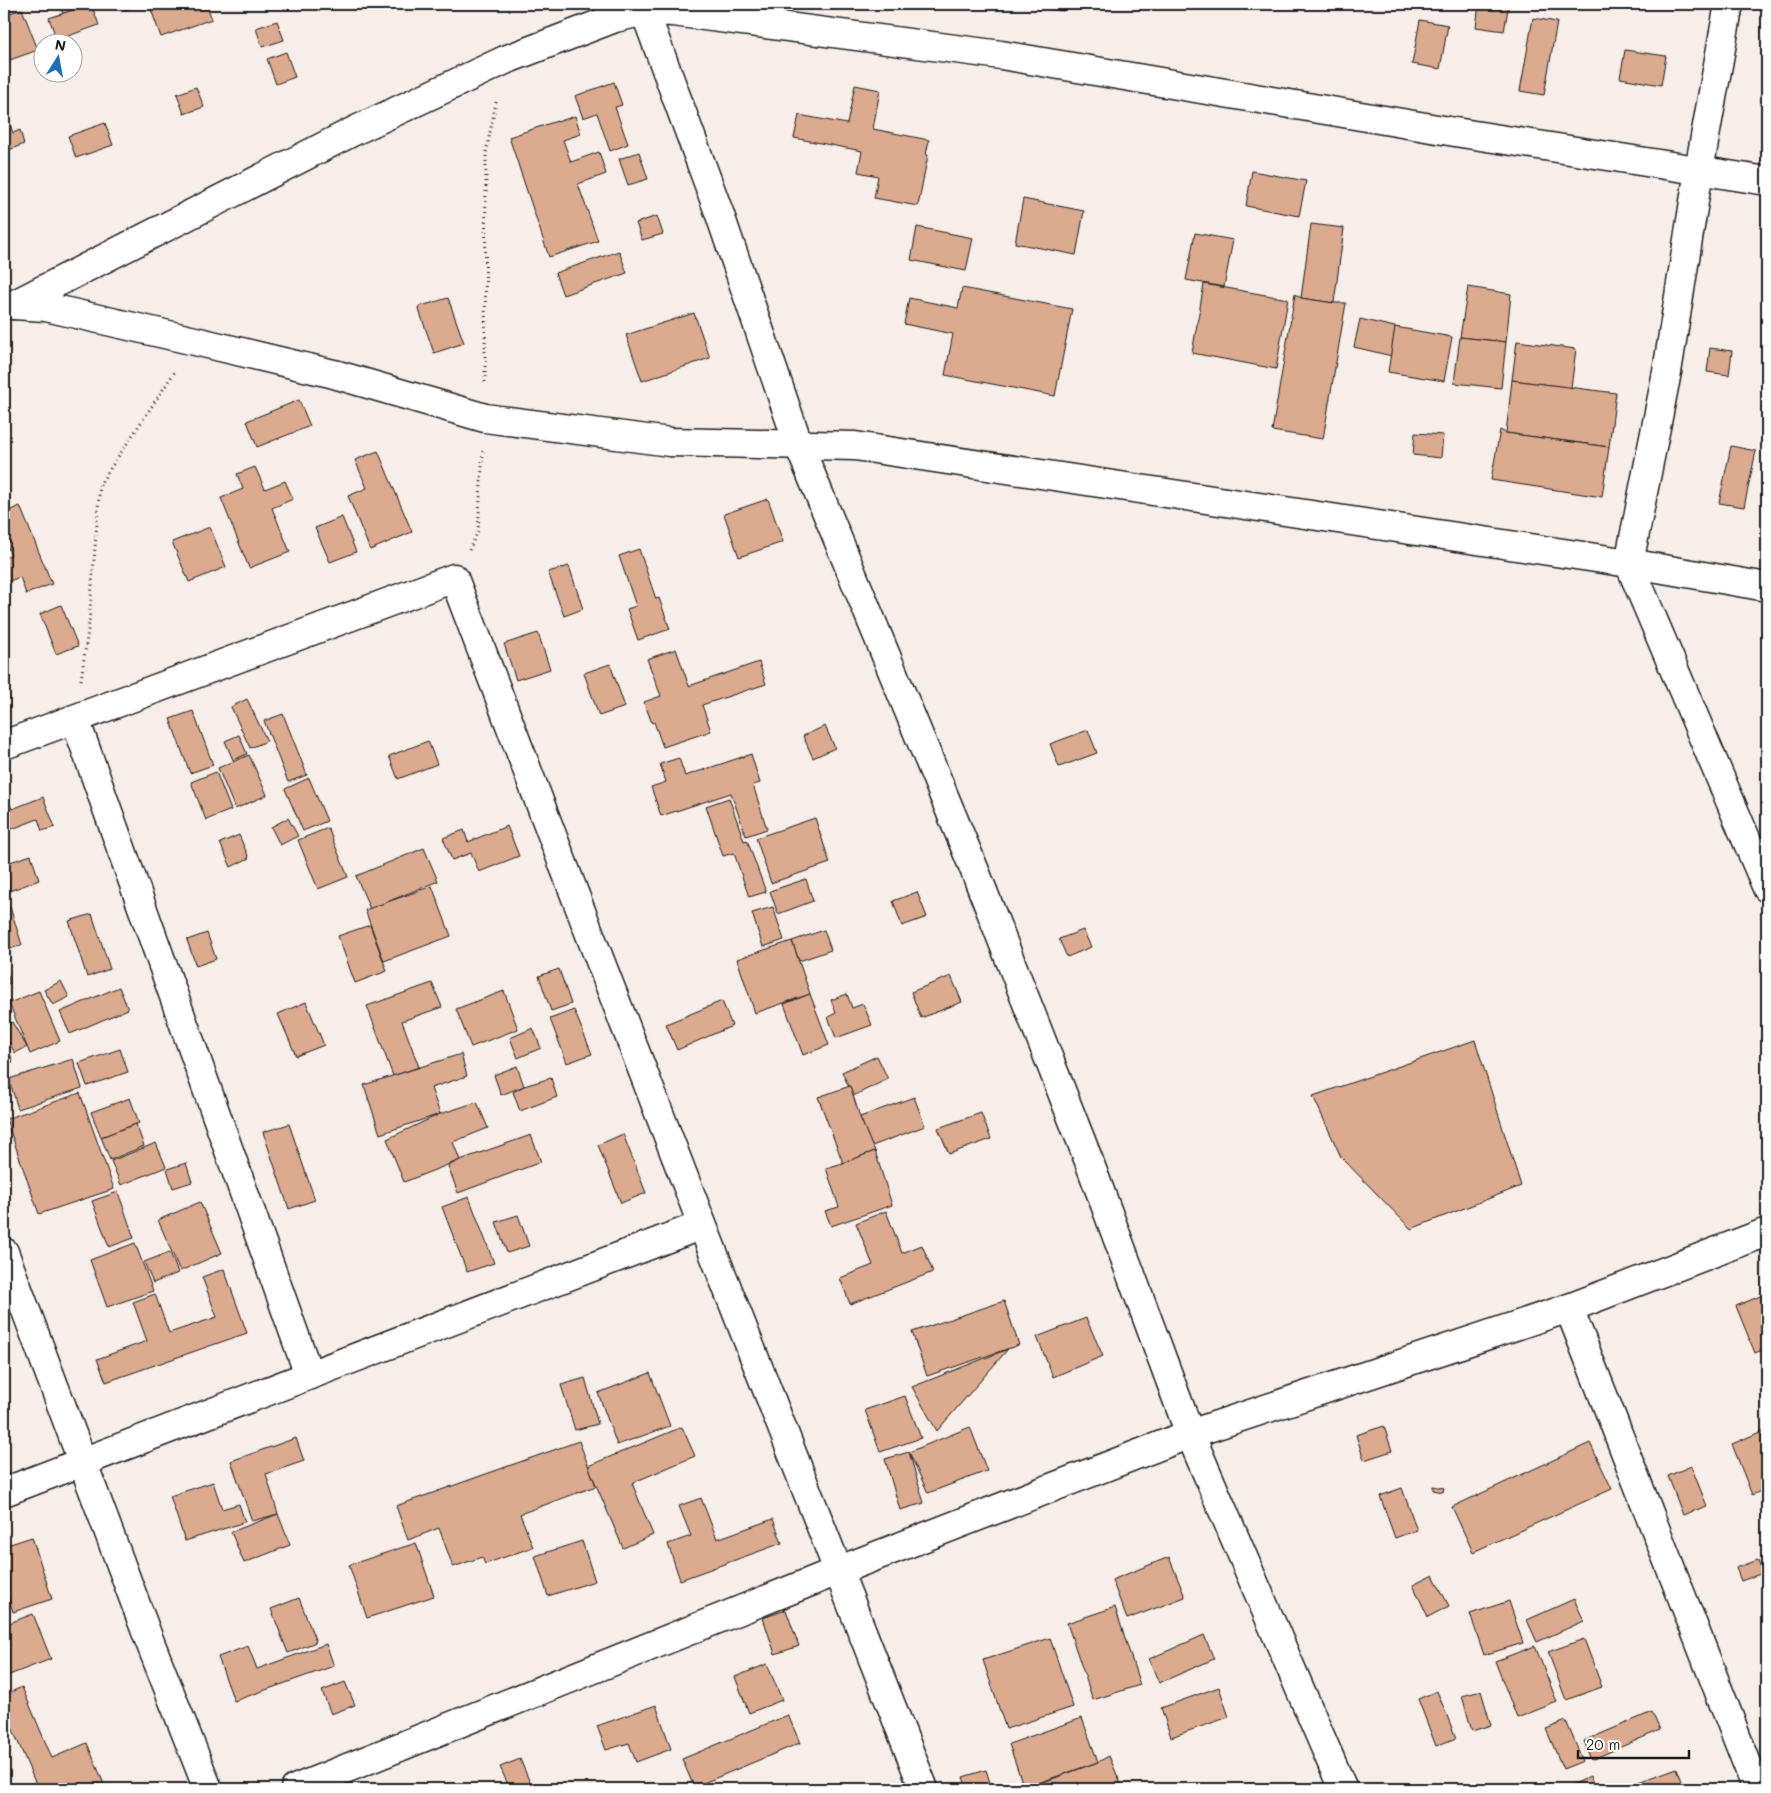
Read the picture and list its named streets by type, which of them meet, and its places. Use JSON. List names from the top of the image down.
{
  "scale_bar": "20 m",
  "north": "top"
}
